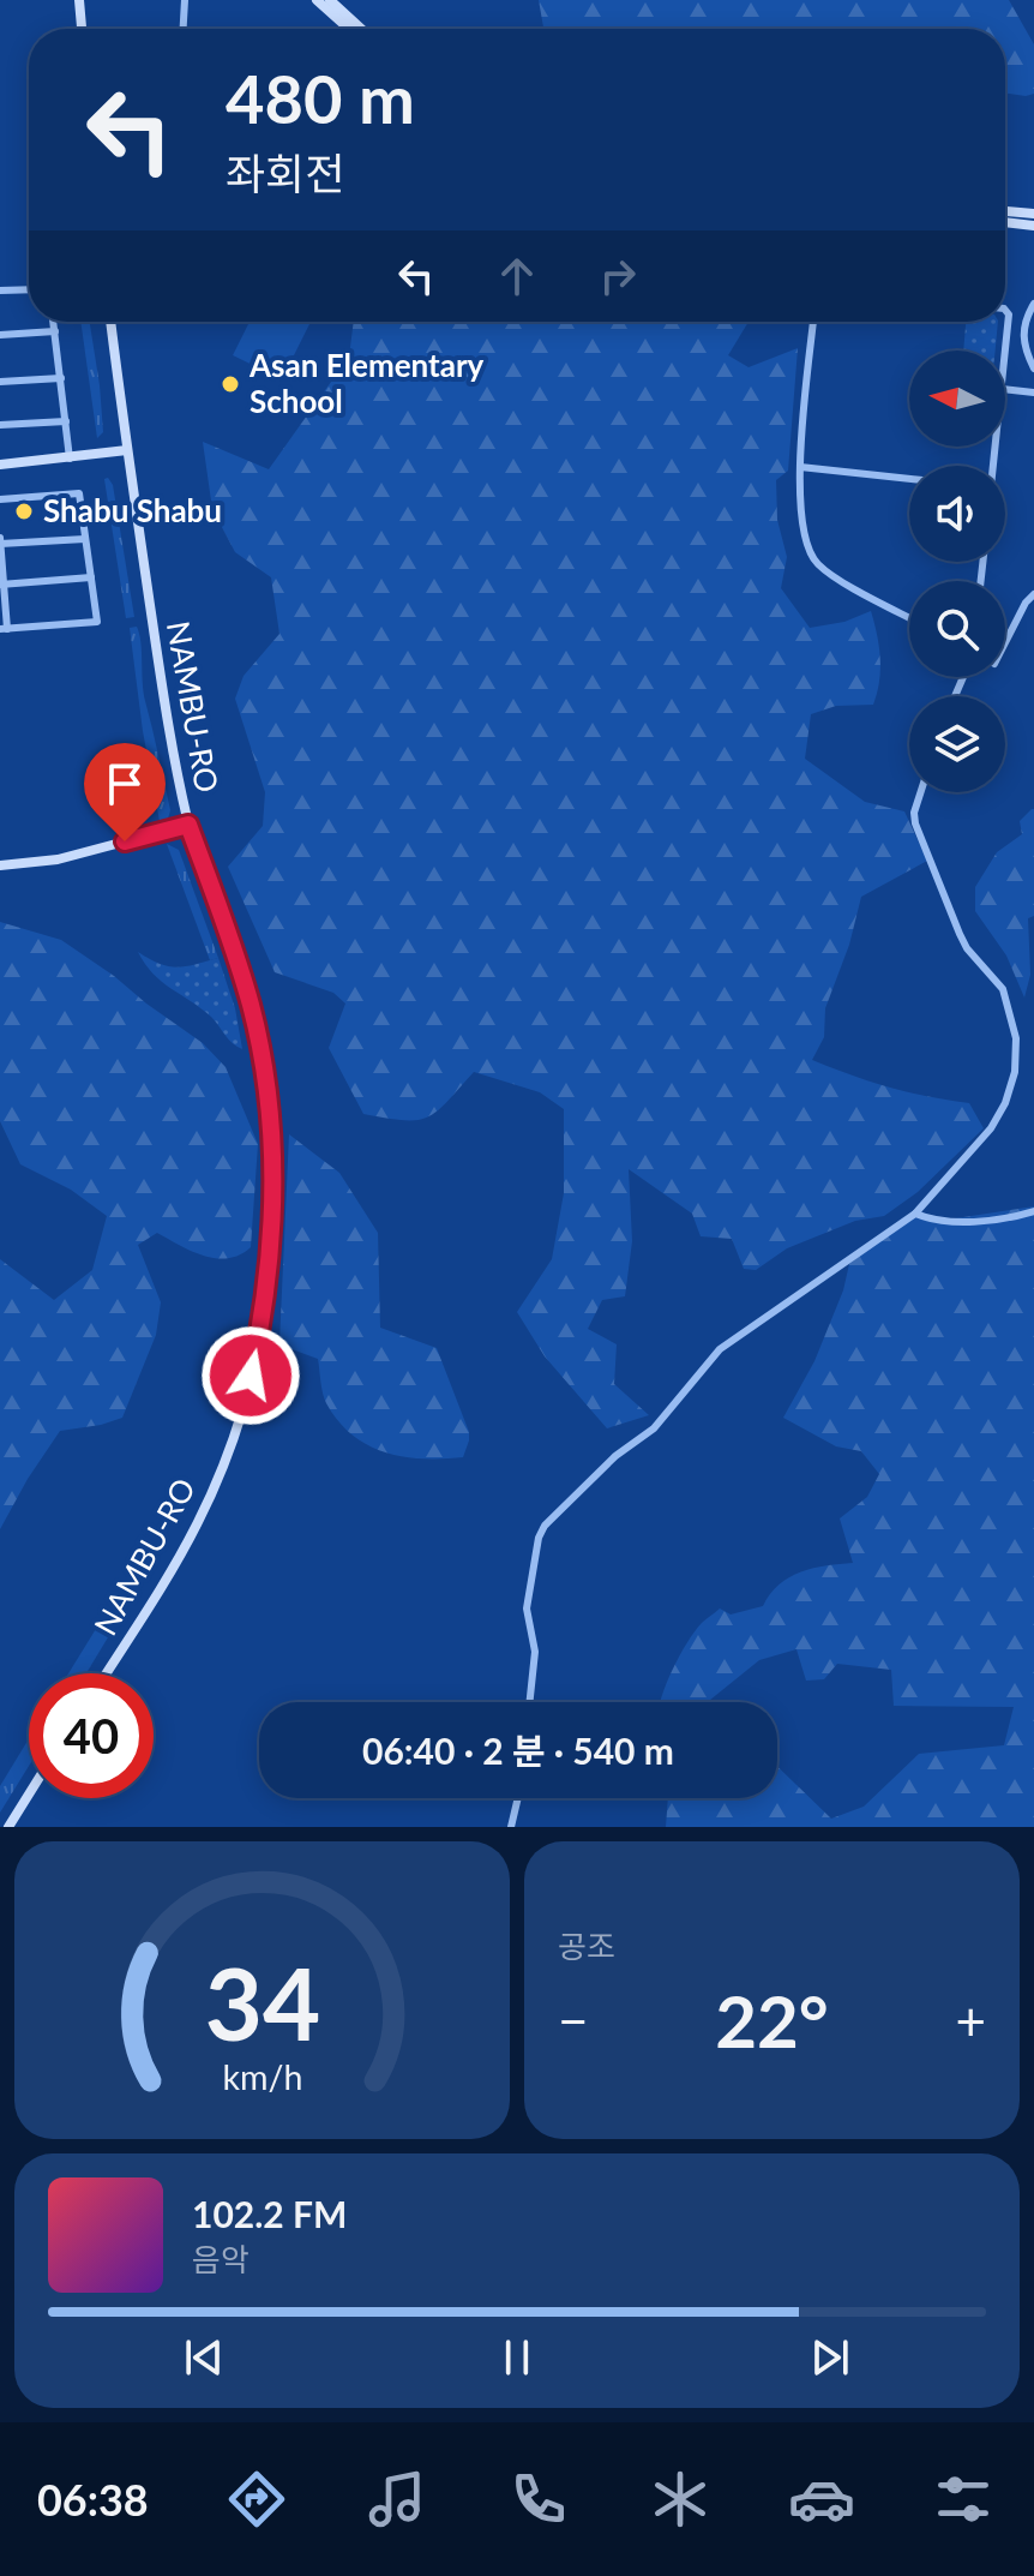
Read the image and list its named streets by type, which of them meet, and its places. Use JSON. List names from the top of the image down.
{
  "streets": {
    "street": ["NAMBU-RO"]
  },
  "places": ["Asan Elementary School", "Shabu Shabu"],
  "north": "left",
  "page": {
    "turn": ["480 m", "좌회전"],
    "limit": "40",
    "trip": "06:40 · 2 분 · 540 m",
    "tile": "공조",
    "heat": ["−", "22°", "+"],
    "song": ["102.2 FM", "음악"],
    "tabs": "06:38",
    "gauge": ["34", "km/h"]
  }
}
